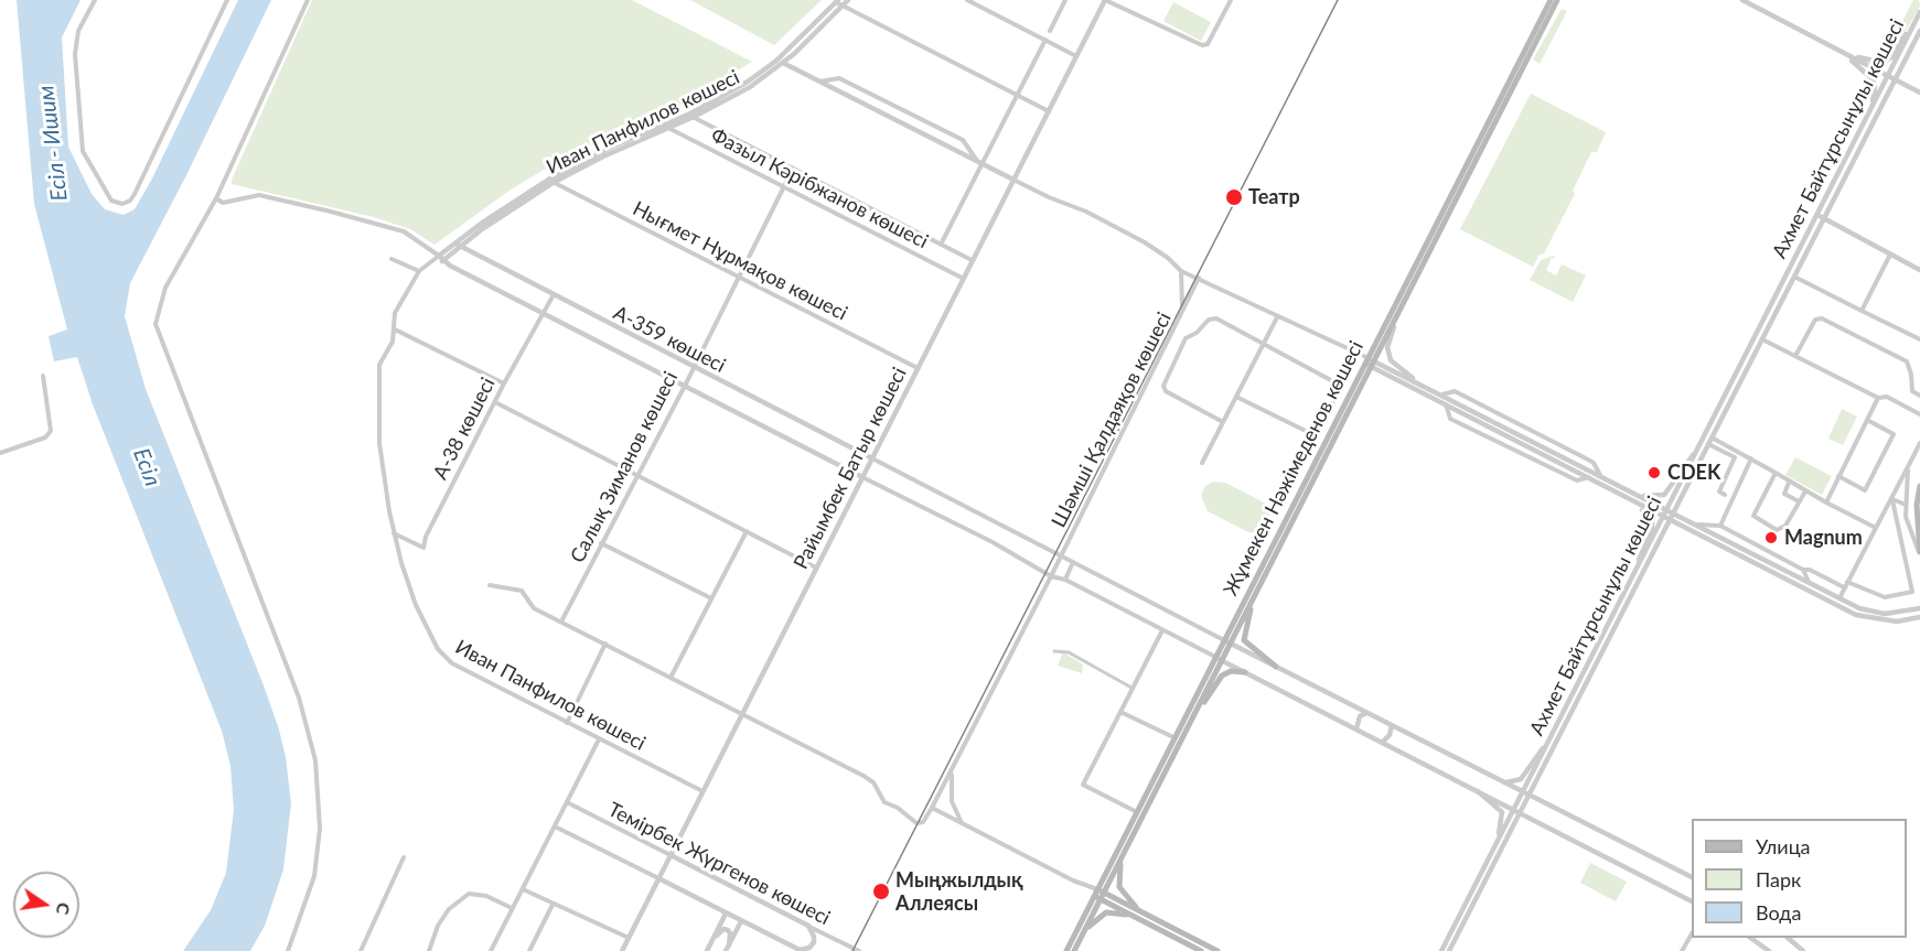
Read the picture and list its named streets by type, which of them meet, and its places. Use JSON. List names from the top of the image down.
{
  "streets": {
    "main road": ["Жұмекен Нәжімеденов көшесі"],
    "street": [
      "Иван Панфилов көшесі",
      "Ахмет Байтұрсынұлы көшесі",
      "Фазыл Кәрібжанов көшесі",
      "Нығмет Нұрмақов көшесі",
      "А-359 көшесі",
      "Шәмші Қалдаяқов көшесі",
      "А-38 көшесі",
      "Салық Зиманов көшесі",
      "Райымбек Батыр көшесі",
      "Темірбек Жүргенов көшесі"
    ]
  },
  "crossings": [
    ["Иван Панфилов көшесі", "Фазыл Кәрібжанов көшесі"],
    ["Иван Панфилов көшесі", "Нығмет Нұрмақов көшесі"],
    ["Иван Панфилов көшесі", "А-359 көшесі"],
    ["Иван Панфилов көшесі", "А-38 көшесі"],
    ["Иван Панфилов көшесі", "Райымбек Батыр көшесі"],
    ["Фазыл Кәрібжанов көшесі", "Салық Зиманов көшесі"],
    ["Фазыл Кәрібжанов көшесі", "Райымбек Батыр көшесі"],
    ["Нығмет Нұрмақов көшесі", "Салық Зиманов көшесі"],
    ["Нығмет Нұрмақов көшесі", "Райымбек Батыр көшесі"],
    ["А-359 көшесі", "А-38 көшесі"],
    ["А-359 көшесі", "Салық Зиманов көшесі"],
    ["А-359 көшесі", "Райымбек Батыр көшесі"],
    ["Райымбек Батыр көшесі", "Темірбек Жүргенов көшесі"]
  ],
  "water": ["Есіл - Ишим", "Есіл"],
  "places": [
    "Театр",
    "CDEK",
    "Magnum",
    "Мыңжылдық Аллеясы"
  ],
  "legend": ["Улица", "Парк", "Вода"],
  "north": "right"
}
